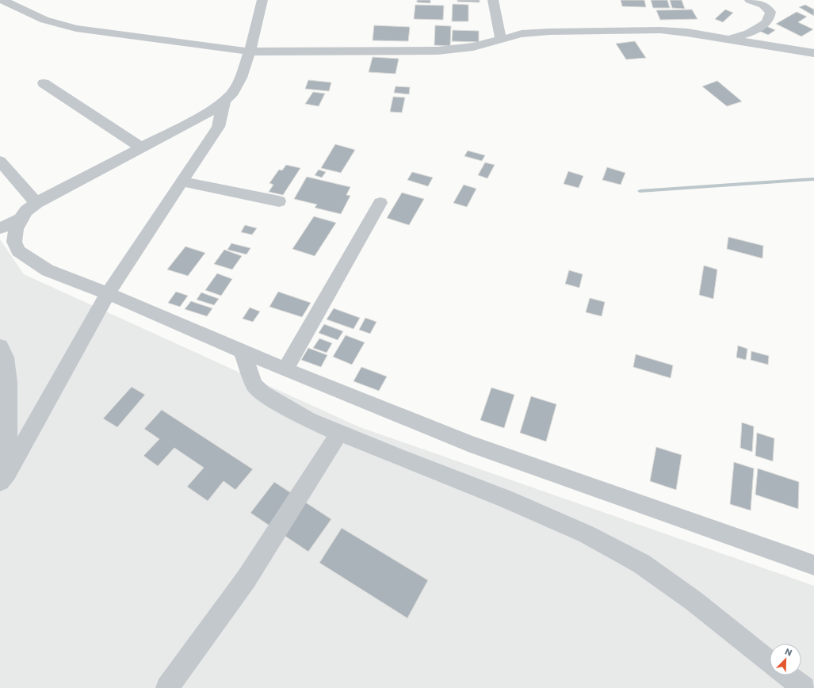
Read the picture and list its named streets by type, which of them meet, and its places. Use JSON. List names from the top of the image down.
{
  "north": "top right"
}
